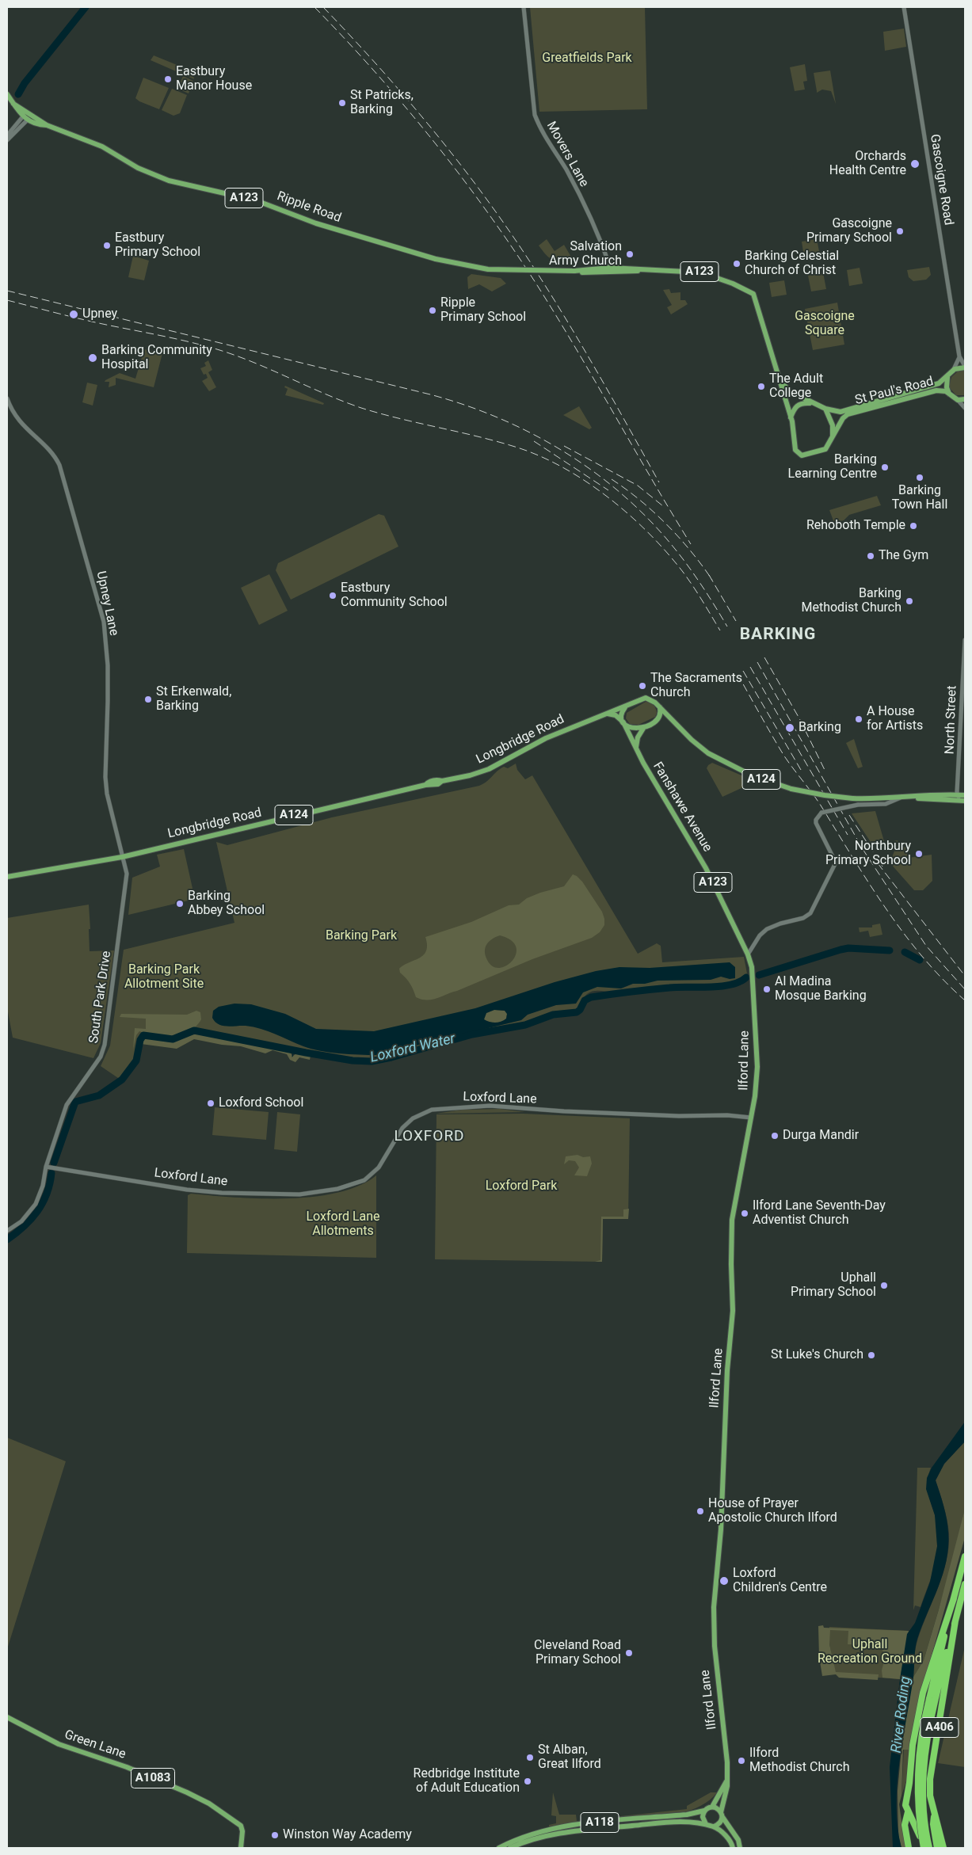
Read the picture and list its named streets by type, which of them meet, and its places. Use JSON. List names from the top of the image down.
{
  "streets": {
    "highway": ["A406"],
    "main road": [
      "A123",
      "Ripple Road",
      "St Paul's Road",
      "Longbridge Road",
      "A124",
      "Fanshawe Avenue",
      "Ilford Lane",
      "Green Lane",
      "A1083",
      "A118"
    ],
    "street": [
      "Movers Lane",
      "Gascoigne Road",
      "Upney Lane",
      "North Street",
      "South Park Drive",
      "Loxford Lane"
    ]
  },
  "crossings": [
    ["Movers Lane", "Ripple Road"],
    ["Gascoigne Road", "St Paul's Road"],
    ["A123", "Ripple Road"],
    ["A123", "St Paul's Road"],
    ["Ripple Road", "St Paul's Road"],
    ["Upney Lane", "Longbridge Road"],
    ["Upney Lane", "South Park Drive"],
    ["North Street", "A124"],
    ["Longbridge Road", "A124"],
    ["Longbridge Road", "Fanshawe Avenue"],
    ["Longbridge Road", "South Park Drive"],
    ["A124", "Fanshawe Avenue"],
    ["Fanshawe Avenue", "Ilford Lane"],
    ["South Park Drive", "Loxford Lane"],
    ["Ilford Lane", "Loxford Lane"],
    ["Ilford Lane", "A118"]
  ],
  "districts": ["BARKING", "LOXFORD"],
  "water": ["Loxford Water", "River Roding"],
  "parks": [
    "Greatfields Park",
    "Gascoigne Square",
    "Barking Park",
    "Barking Park Allotment Site",
    "Loxford Park",
    "Loxford Lane Allotments",
    "Uphall Recreation Ground"
  ],
  "places": [
    "Eastbury Manor House",
    "St Patricks, Barking",
    "Orchards Health Centre",
    "Gascoigne Primary School",
    "Eastbury Primary School",
    "Salvation Army Church",
    "Barking Celestial Church of Christ",
    "Ripple Primary School",
    "Upney",
    "Barking Community Hospital",
    "The Adult College",
    "Barking Learning Centre",
    "Barking Town Hall",
    "Rehoboth Temple",
    "The Gym",
    "Eastbury Community School",
    "Barking Methodist Church",
    "The Sacraments Church",
    "St Erkenwald, Barking",
    "A House for Artists",
    "Barking",
    "Northbury Primary School",
    "Barking Abbey School",
    "Al Madina Mosque Barking",
    "Loxford School",
    "Durga Mandir",
    "Ilford Lane Seventh-Day Adventist Church",
    "Uphall Primary School",
    "St Luke's Church",
    "House of Prayer Apostolic Church Ilford",
    "Loxford Children's Centre",
    "Cleveland Road Primary School",
    "St Alban, Great Ilford",
    "Ilford Methodist Church",
    "Redbridge Institute of Adult Education",
    "Winston Way Academy"
  ]
}
